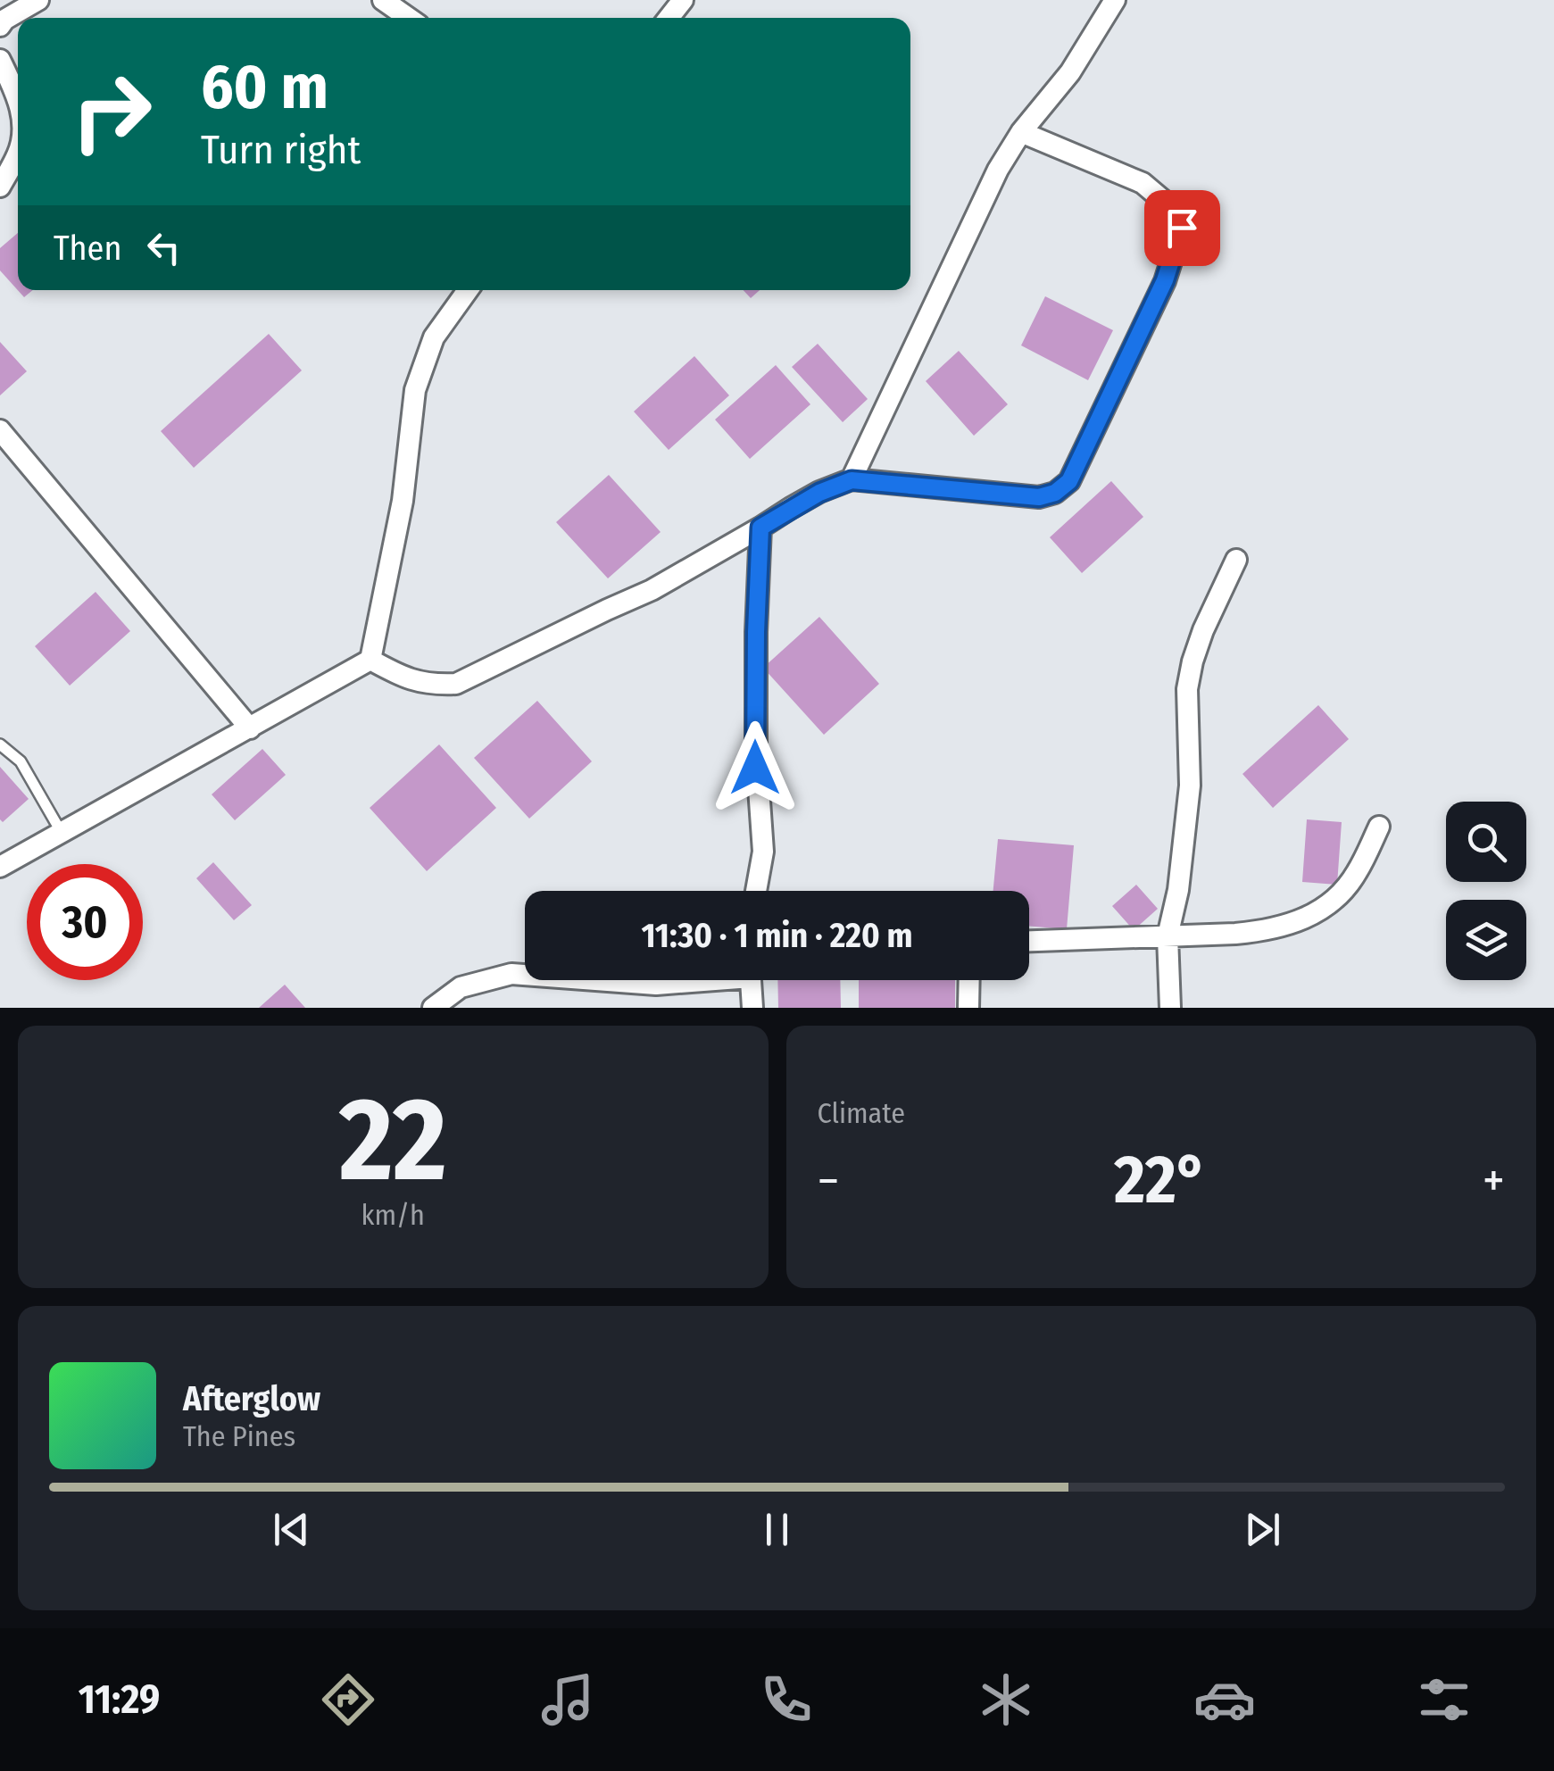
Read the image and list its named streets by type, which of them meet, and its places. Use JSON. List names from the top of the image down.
{
  "page": {
    "turn": ["60 m", "Turn right"],
    "then": "Then",
    "limit": "30",
    "trip": "11:30 · 1 min · 220 m",
    "tile": [
      ["22", "km/h"],
      "Climate"
    ],
    "heat": ["−", "22°", "+"],
    "song": ["Afterglow", "The Pines"],
    "tabs": "11:29"
  }
}
